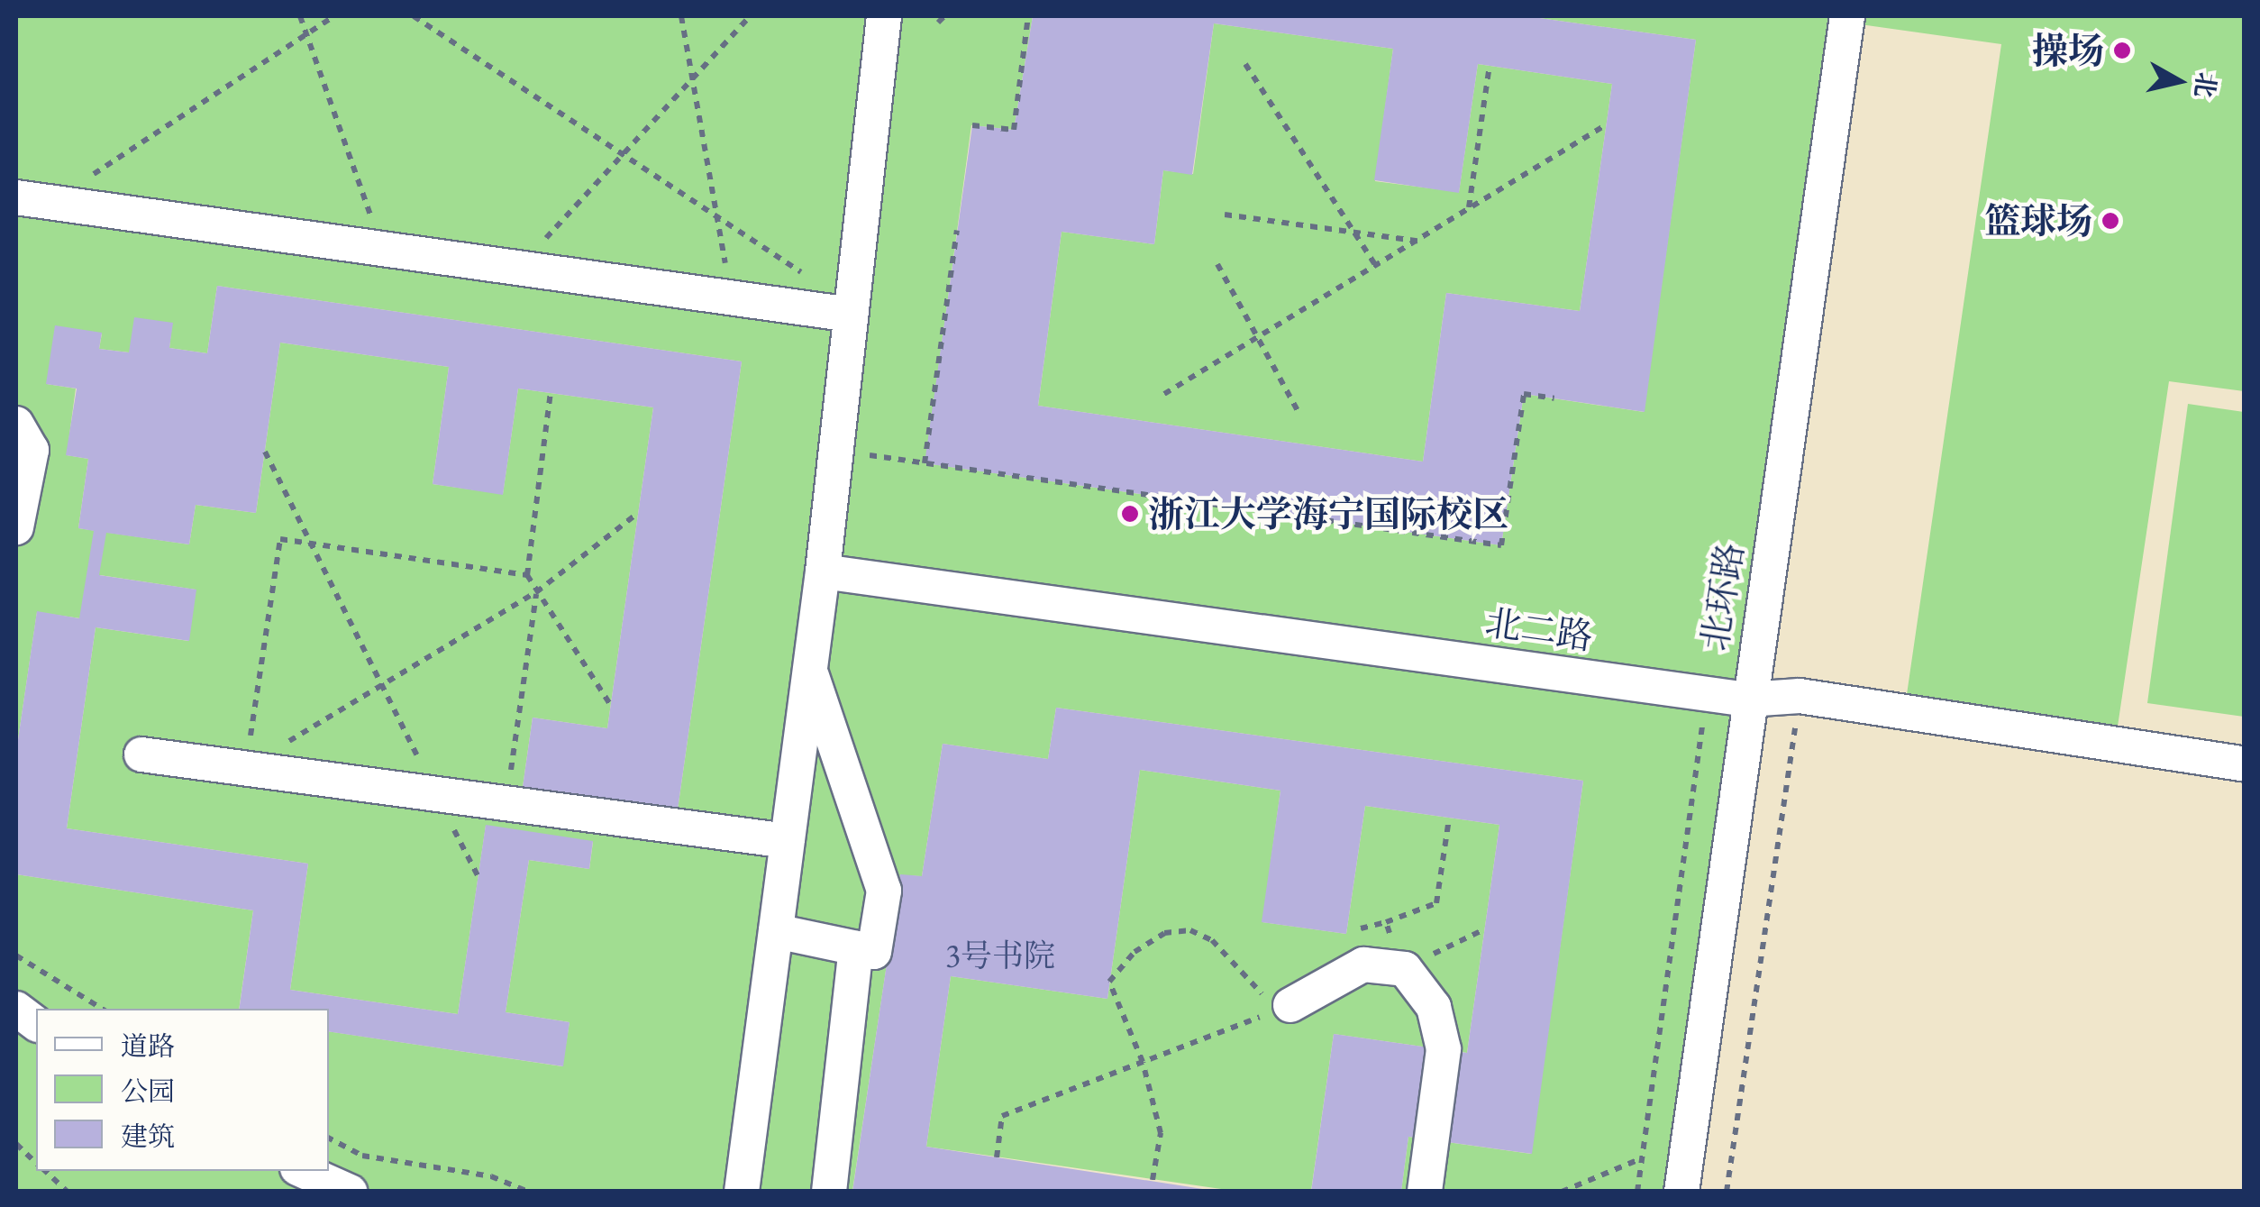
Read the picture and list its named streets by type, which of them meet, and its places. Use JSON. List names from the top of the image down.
{
  "streets": {
    "street": ["北环路", "北二路"]
  },
  "crossings": [
    ["北环路", "北二路"]
  ],
  "places": ["操场", "篮球场", "浙江大学海宁国际校区"],
  "house_numbers": ["3号书院"],
  "legend": ["道路", "公园", "建筑"],
  "north": "right"
}
